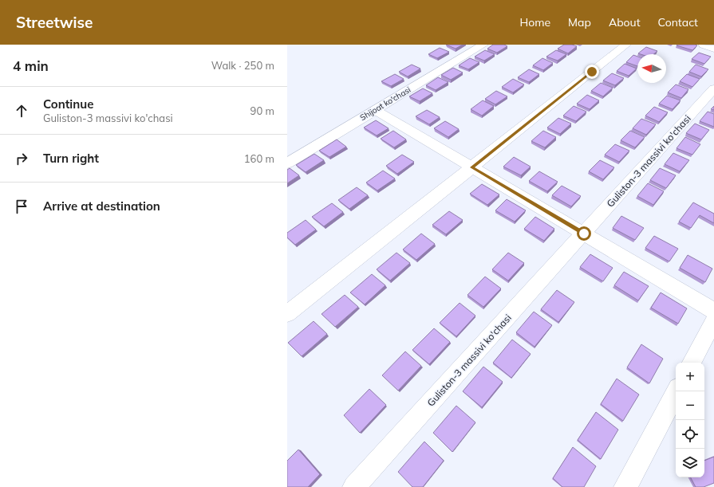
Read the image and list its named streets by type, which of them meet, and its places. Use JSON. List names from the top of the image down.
{
  "streets": {
    "street": ["Shijoat ko'chasi", "Guliston-3 massivi ko'chasi"]
  },
  "north": "left",
  "page": {
    "header": "Streetwise",
    "nav": [
      "Home",
      "Map",
      "About",
      "Contact"
    ],
    "heading": ["4 min", "Walk · 250 m"],
    "list": [
      ["Continue", "Guliston-3 massivi ko'chasi", "90 m"],
      ["Turn right", "160 m"],
      "Arrive at destination"
    ],
    "map_buttons": ["+", "−"]
  }
}
